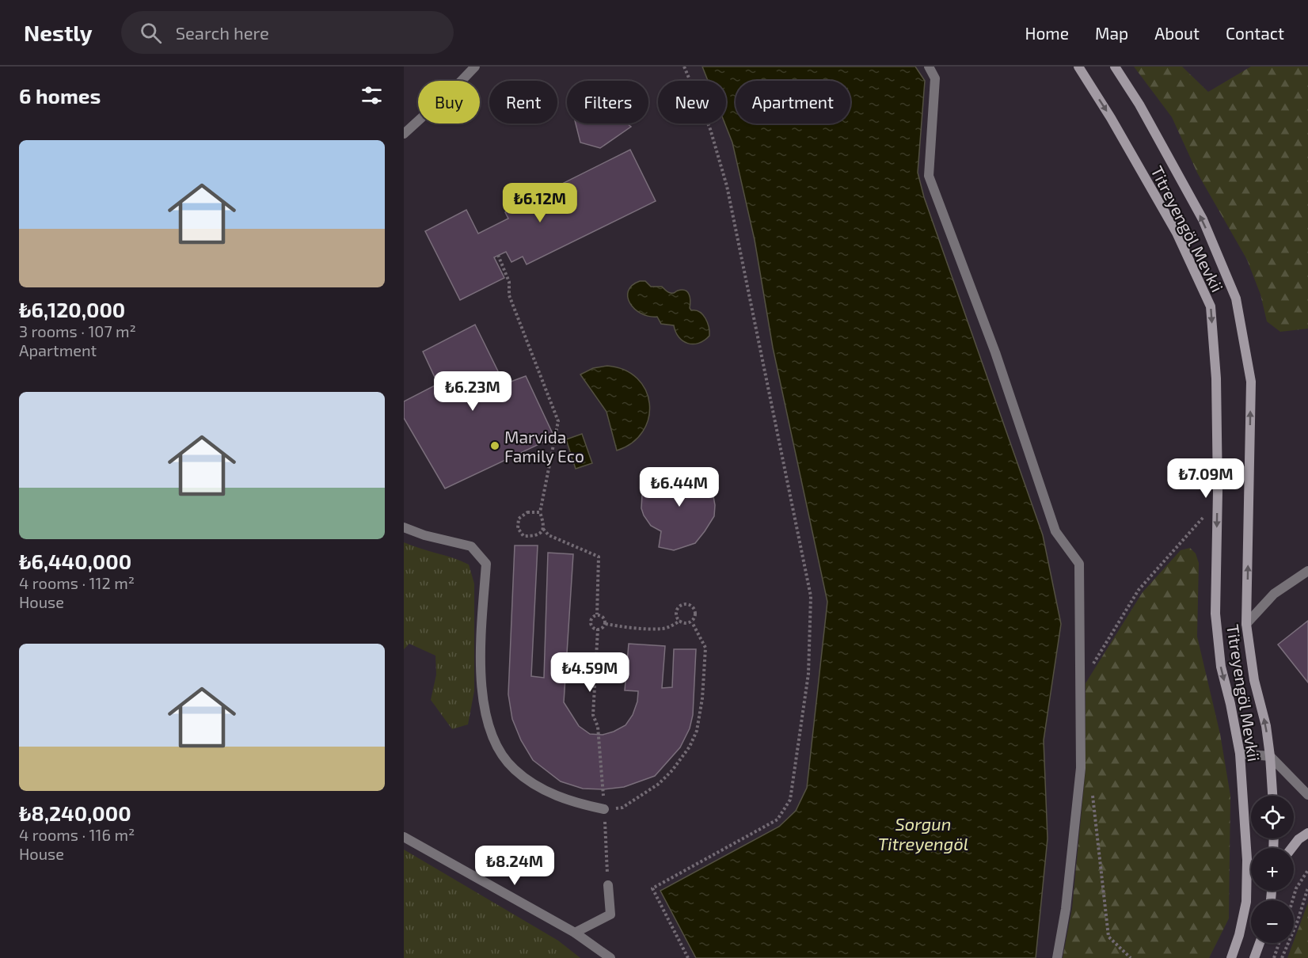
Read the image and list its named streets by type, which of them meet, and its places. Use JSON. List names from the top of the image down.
{
  "streets": {
    "street": ["Titreyengöl Mevkii"]
  },
  "water": ["Sorgun Titreyengöl"],
  "places": ["Marvida Family Eco"],
  "page": {
    "header": "Nestly",
    "search": "Search here",
    "nav": [
      "Home",
      "Map",
      "About",
      "Contact"
    ],
    "heading": "6 homes",
    "chip": [
      "Buy",
      "Rent",
      "Filters",
      "New",
      "Apartment"
    ],
    "list": [
      {
        "name": "₺6,120,000",
        "note": "3 rooms · 107 m² · Apartment"
      },
      {
        "name": "₺6,440,000",
        "note": "4 rooms · 112 m² · House"
      },
      {
        "name": "₺8,240,000",
        "note": "4 rooms · 116 m² · House"
      }
    ],
    "price": [
      "₺6.12M",
      "₺6.23M",
      "₺7.09M",
      "₺6.44M",
      "₺4.59M",
      "₺8.24M"
    ],
    "map_buttons": ["+", "−"]
  }
}
